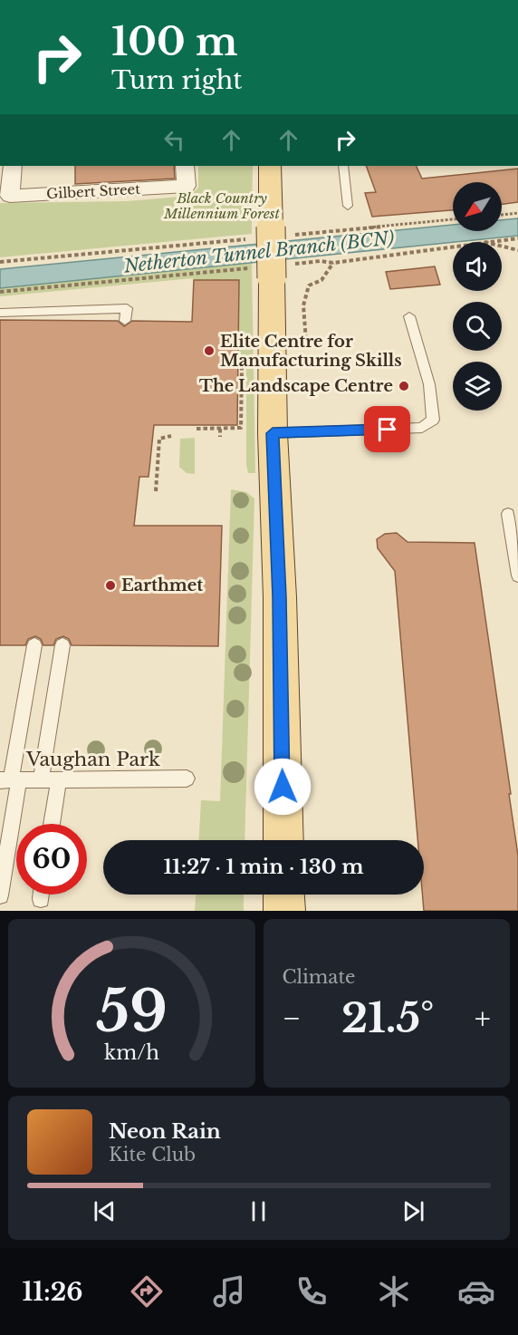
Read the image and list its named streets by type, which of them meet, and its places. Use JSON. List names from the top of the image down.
{
  "streets": {
    "street": ["Gilbert Street"],
    "lane": ["Vaughan Park"]
  },
  "water": ["Netherton Tunnel Branch (BCN)"],
  "parks": ["Black Country Millennium Forest"],
  "places": ["Elite Centre for Manufacturing Skills", "The Landscape Centre", "Earthmet"],
  "north": "bottom left",
  "page": {
    "turn": ["100 m", "Turn right"],
    "limit": "60",
    "trip": "11:27 · 1 min · 130 m",
    "tile": "Climate",
    "heat": ["−", "21.5°", "+"],
    "song": ["Neon Rain", "Kite Club"],
    "tabs": "11:26",
    "gauge": ["59", "km/h"]
  }
}
